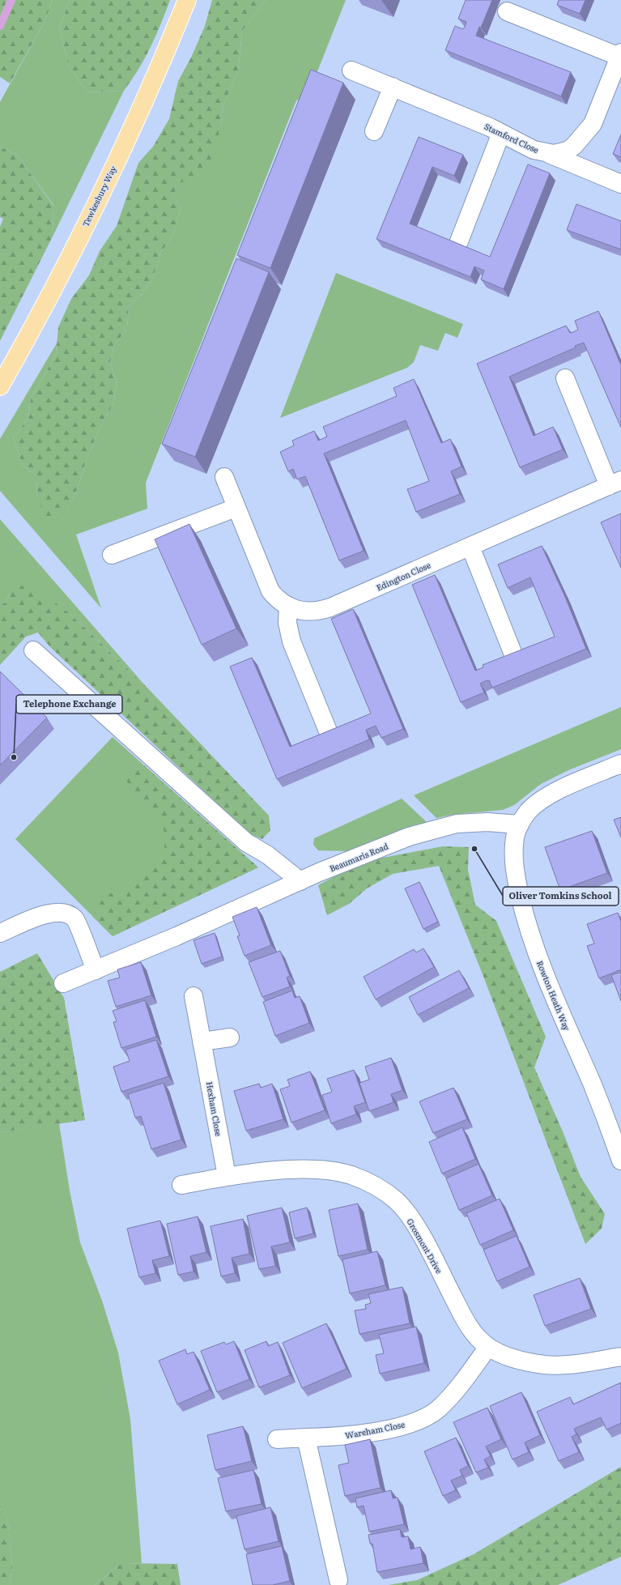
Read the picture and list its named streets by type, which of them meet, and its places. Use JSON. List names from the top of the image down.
{
  "streets": {
    "main road": ["Tewkesbury Way"],
    "street": [
      "Stamford Close",
      "Edington Close",
      "Beaumaris Road",
      "Rowton Heath Way",
      "Hexham Close",
      "Grosmont Drive",
      "Wareham Close"
    ]
  },
  "crossings": [
    ["Beaumaris Road", "Rowton Heath Way"],
    ["Hexham Close", "Grosmont Drive"],
    ["Grosmont Drive", "Wareham Close"]
  ],
  "places": ["Telephone Exchange", "Oliver Tomkins School"]
}
